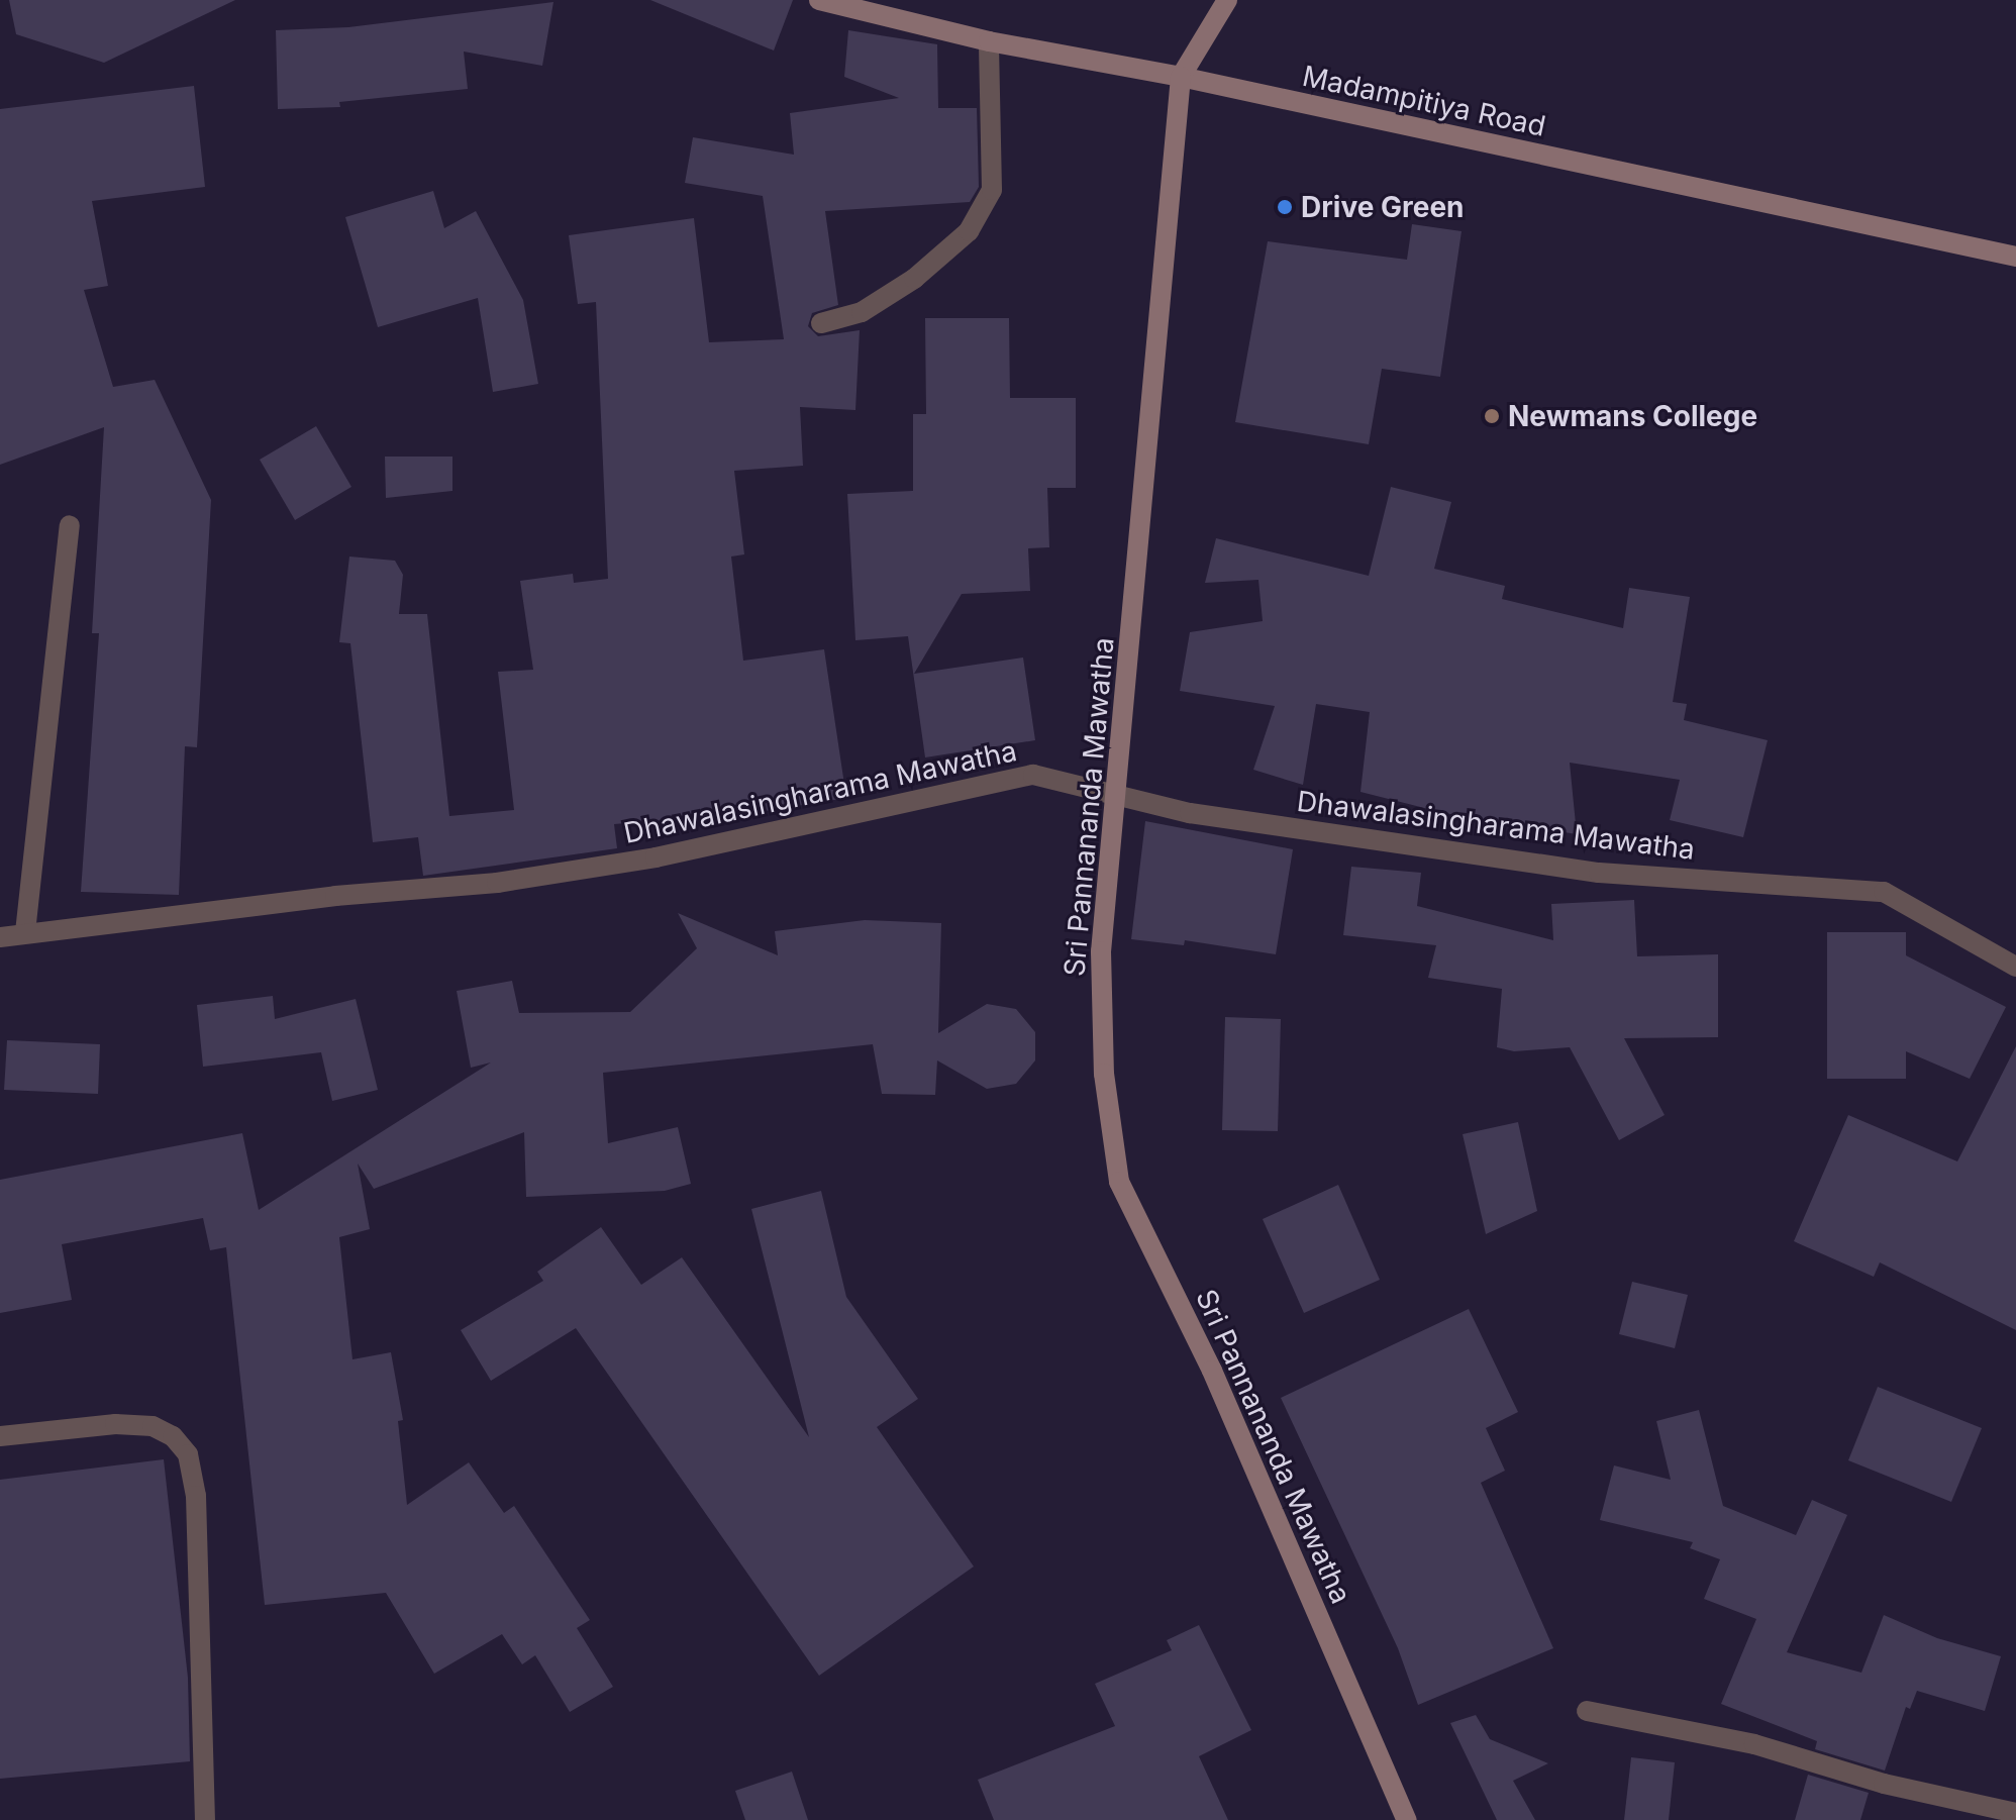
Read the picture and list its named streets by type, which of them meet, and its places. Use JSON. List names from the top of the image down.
{
  "streets": {
    "main road": ["Madampitiya Road", "Sri Pannananda Mawatha"],
    "street": ["Dhawalasingharama Mawatha"]
  },
  "crossings": [
    ["Madampitiya Road", "Sri Pannananda Mawatha"],
    ["Dhawalasingharama Mawatha", "Sri Pannananda Mawatha"]
  ],
  "places": ["Drive Green", "Newmans College"]
}
